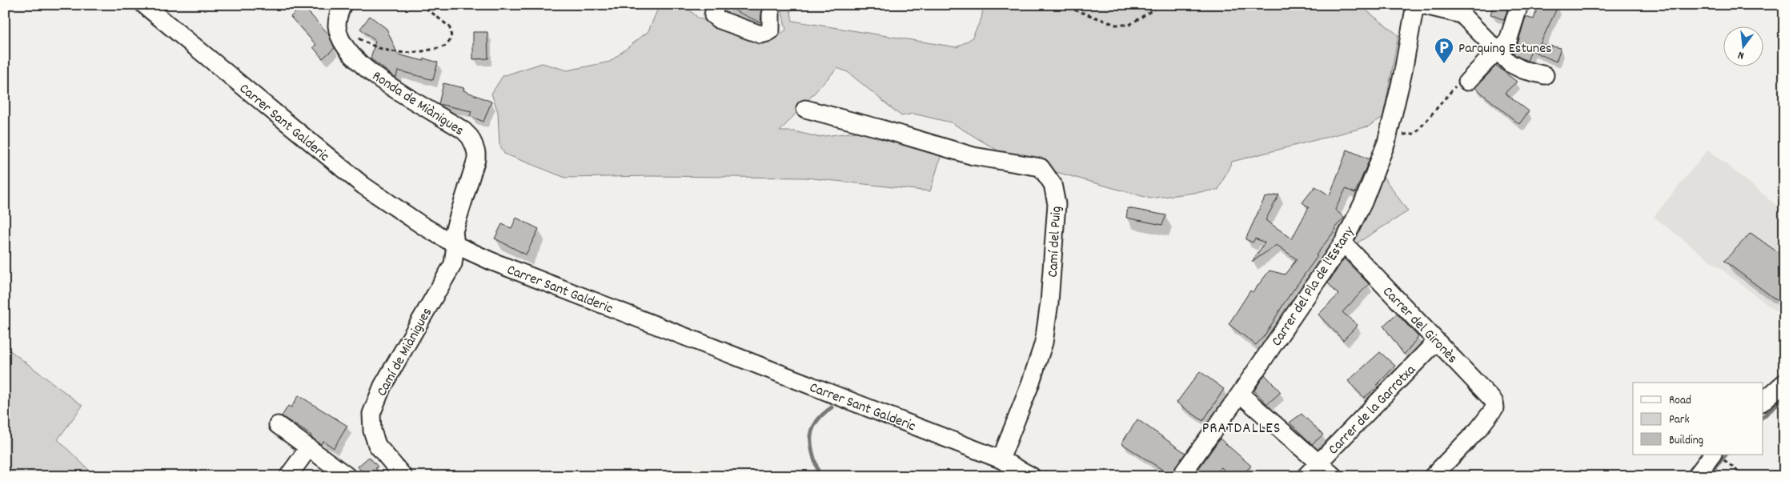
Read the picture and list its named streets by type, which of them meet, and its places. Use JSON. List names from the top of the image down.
{
  "streets": {
    "street": [
      "Ronda de Miànigues",
      "Carrer Sant Galderic",
      "Camí del Puig",
      "Carrer del Pla de l'Estany",
      "Carrer del Gironès",
      "Camí de Miànigues",
      "Carrer de la Garrotxa"
    ]
  },
  "crossings": [
    ["Ronda de Miànigues", "Carrer Sant Galderic"],
    ["Ronda de Miànigues", "Camí de Miànigues"],
    ["Carrer Sant Galderic", "Camí del Puig"],
    ["Carrer Sant Galderic", "Camí de Miànigues"],
    ["Carrer del Pla de l'Estany", "Carrer del Gironès"],
    ["Carrer del Gironès", "Carrer de la Garrotxa"]
  ],
  "districts": ["PRATDALLES"],
  "places": {
    "parking": ["Parquing Estunes"]
  },
  "legend": ["Road", "Park", "Building"],
  "north": "bottom"
}
